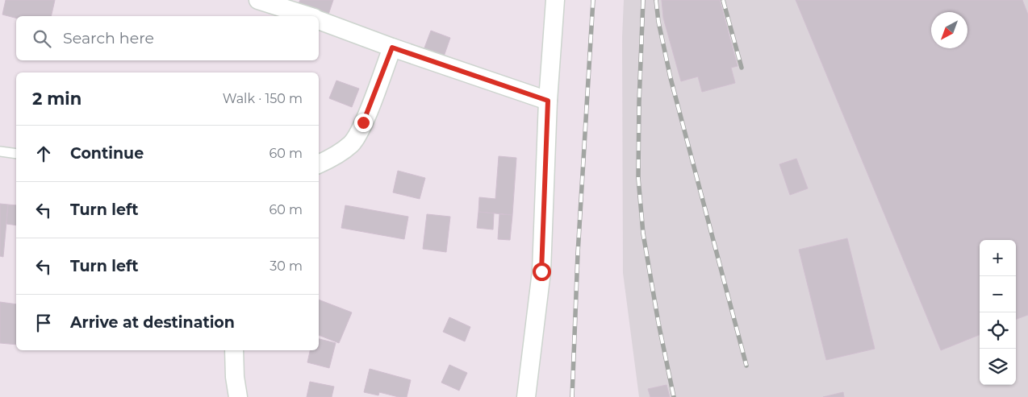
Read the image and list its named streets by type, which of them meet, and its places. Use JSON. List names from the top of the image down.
{
  "north": "bottom left",
  "page": {
    "search": "Search here",
    "heading": ["2 min", "Walk · 150 m"],
    "list": [
      ["Continue", "60 m"],
      ["Turn left", "60 m"],
      ["Turn left", "30 m"],
      "Arrive at destination"
    ],
    "map_buttons": ["+", "−"]
  }
}
